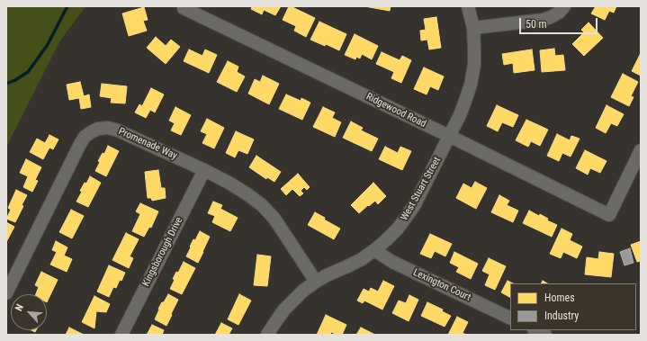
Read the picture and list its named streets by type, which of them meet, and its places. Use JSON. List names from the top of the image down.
{
  "streets": {
    "street": [
      "Ridgewood Road",
      "Promenade Way",
      "West Stuart Street",
      "Kingsborough Drive",
      "Lexington Court"
    ]
  },
  "crossings": [
    ["Ridgewood Road", "West Stuart Street"],
    ["Promenade Way", "West Stuart Street"],
    ["Promenade Way", "Kingsborough Drive"],
    ["West Stuart Street", "Lexington Court"]
  ],
  "legend": ["Homes", "Industry"],
  "scale_bar": "50 m",
  "north": "top left"
}
